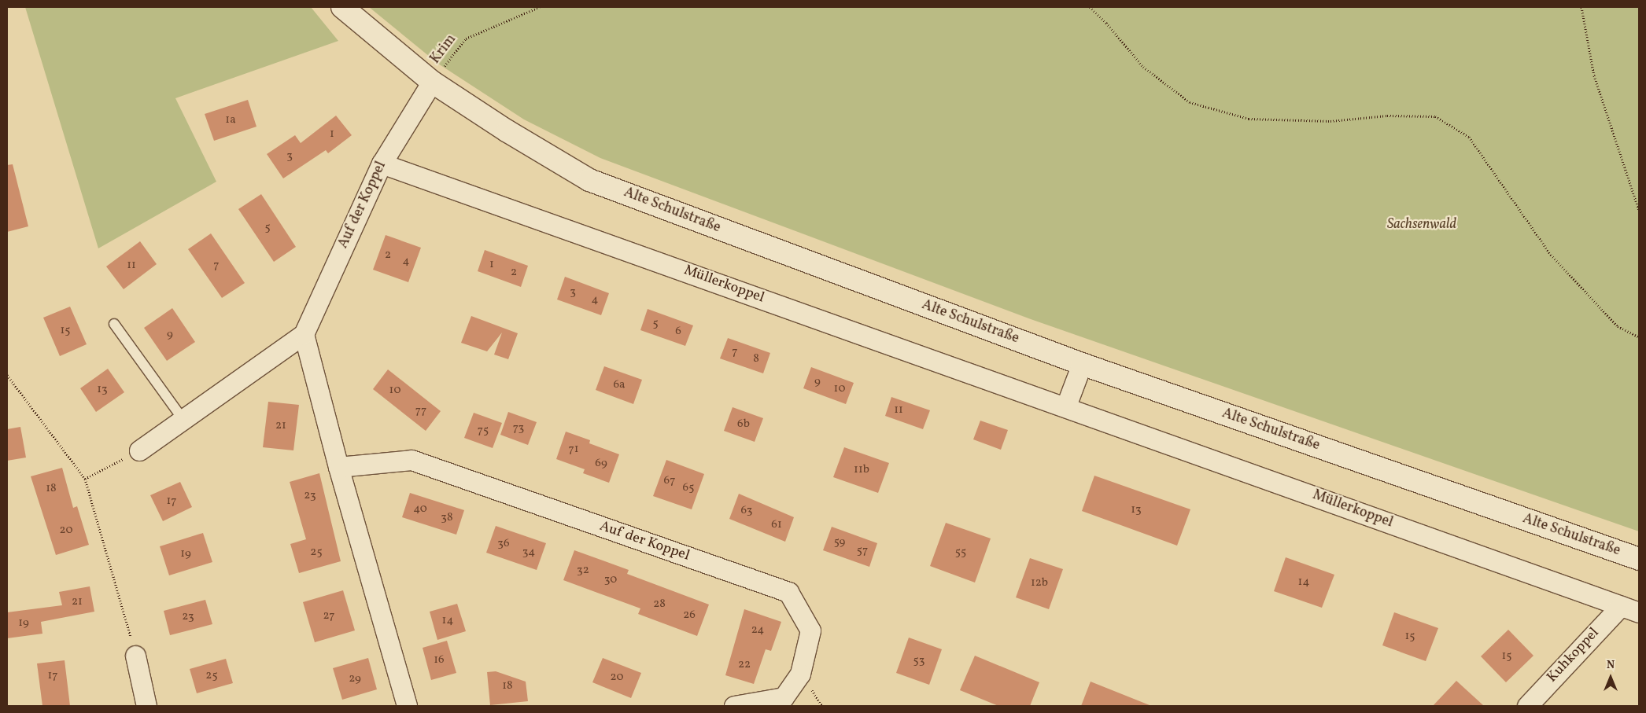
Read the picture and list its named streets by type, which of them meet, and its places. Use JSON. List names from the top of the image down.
{
  "streets": {
    "main road": ["Alte Schulstraße"],
    "street": ["Auf der Koppel", "Müllerkoppel", "Kuhkoppel"],
    "path": ["Krim"]
  },
  "crossings": [
    ["Krim", "Auf der Koppel"],
    ["Krim", "Alte Schulstraße"],
    ["Auf der Koppel", "Alte Schulstraße"],
    ["Auf der Koppel", "Müllerkoppel"],
    ["Müllerkoppel", "Kuhkoppel"]
  ],
  "parks": ["Sachsenwald"],
  "house_numbers": [
    "1a",
    "1",
    "3",
    "5",
    "2",
    "4",
    "1",
    "11",
    "7",
    "2",
    "3",
    "4",
    "5",
    "15",
    "6",
    "9",
    "7",
    "8",
    "9",
    "6a",
    "10",
    "13",
    "10",
    "11",
    "77",
    "6b",
    "21",
    "73",
    "75",
    "71",
    "69",
    "11b",
    "67",
    "65",
    "18",
    "23",
    "17",
    "40",
    "13",
    "63",
    "38",
    "61",
    "20",
    "59",
    "36",
    "57",
    "25",
    "34",
    "55",
    "19",
    "32",
    "30",
    "14",
    "12b",
    "21",
    "28",
    "26",
    "27",
    "23",
    "14",
    "19",
    "24",
    "15",
    "15",
    "16",
    "53",
    "22",
    "17",
    "25",
    "20",
    "29",
    "18"
  ],
  "north": "top"
}
